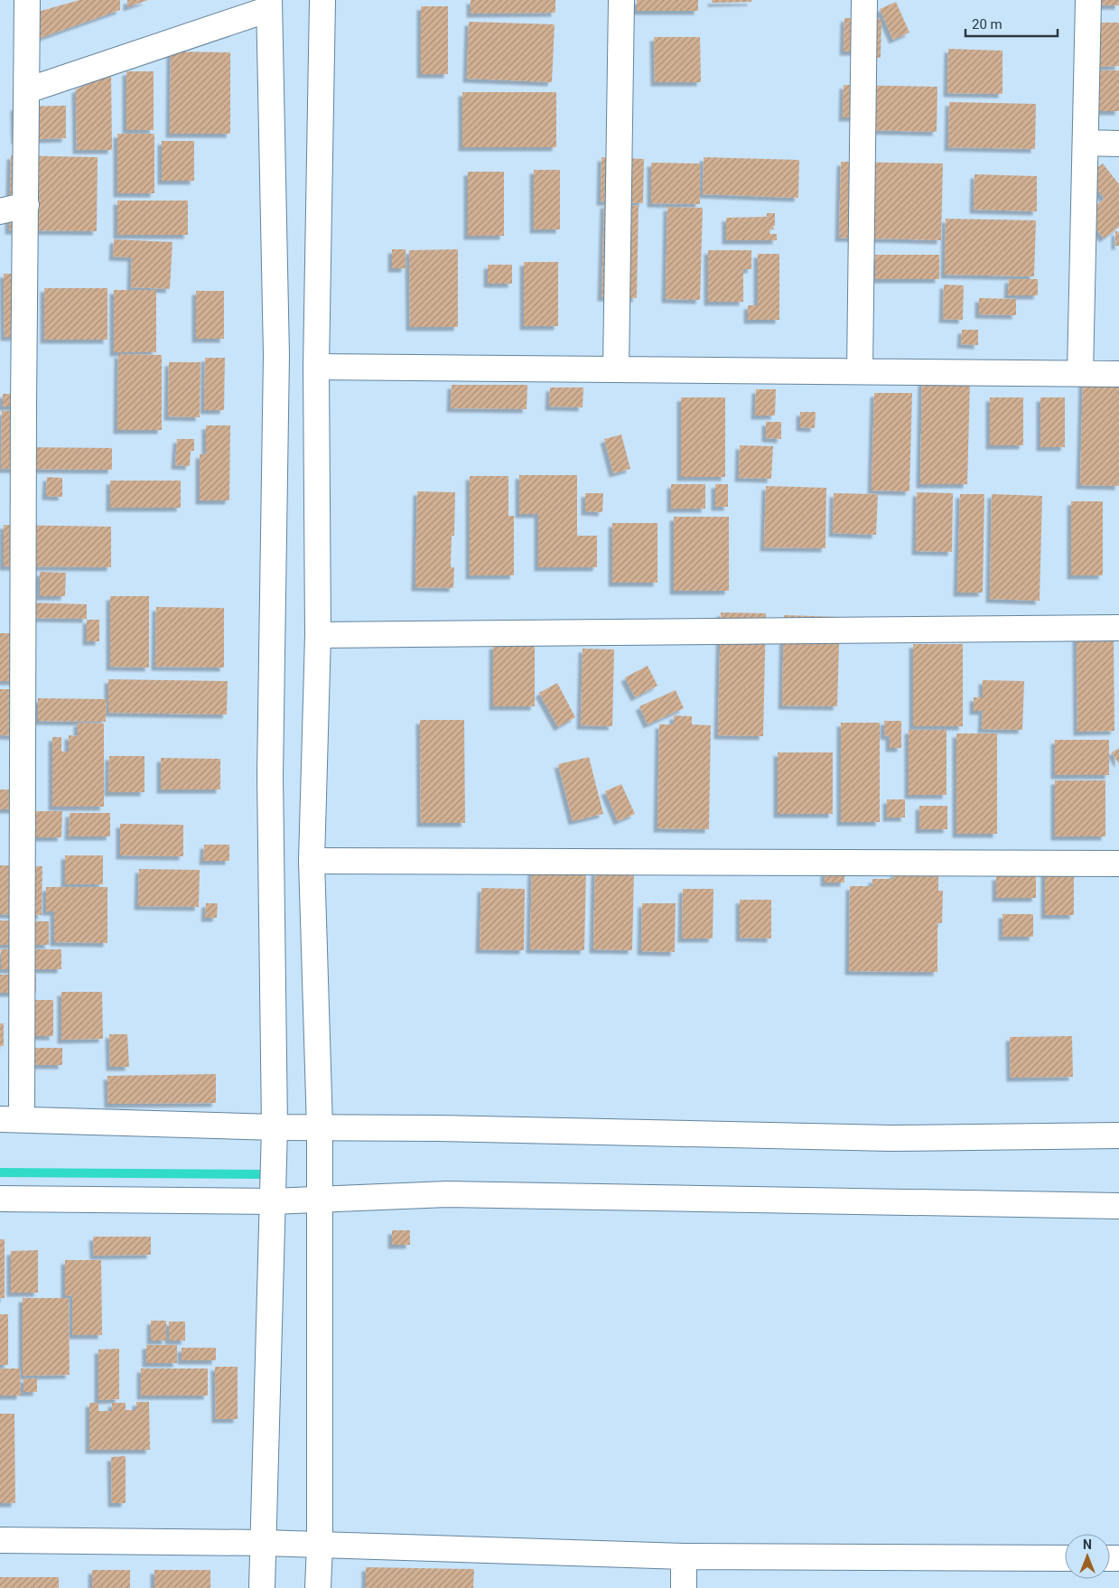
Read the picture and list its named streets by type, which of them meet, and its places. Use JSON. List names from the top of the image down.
{
  "scale_bar": "20 m",
  "north": "top"
}
